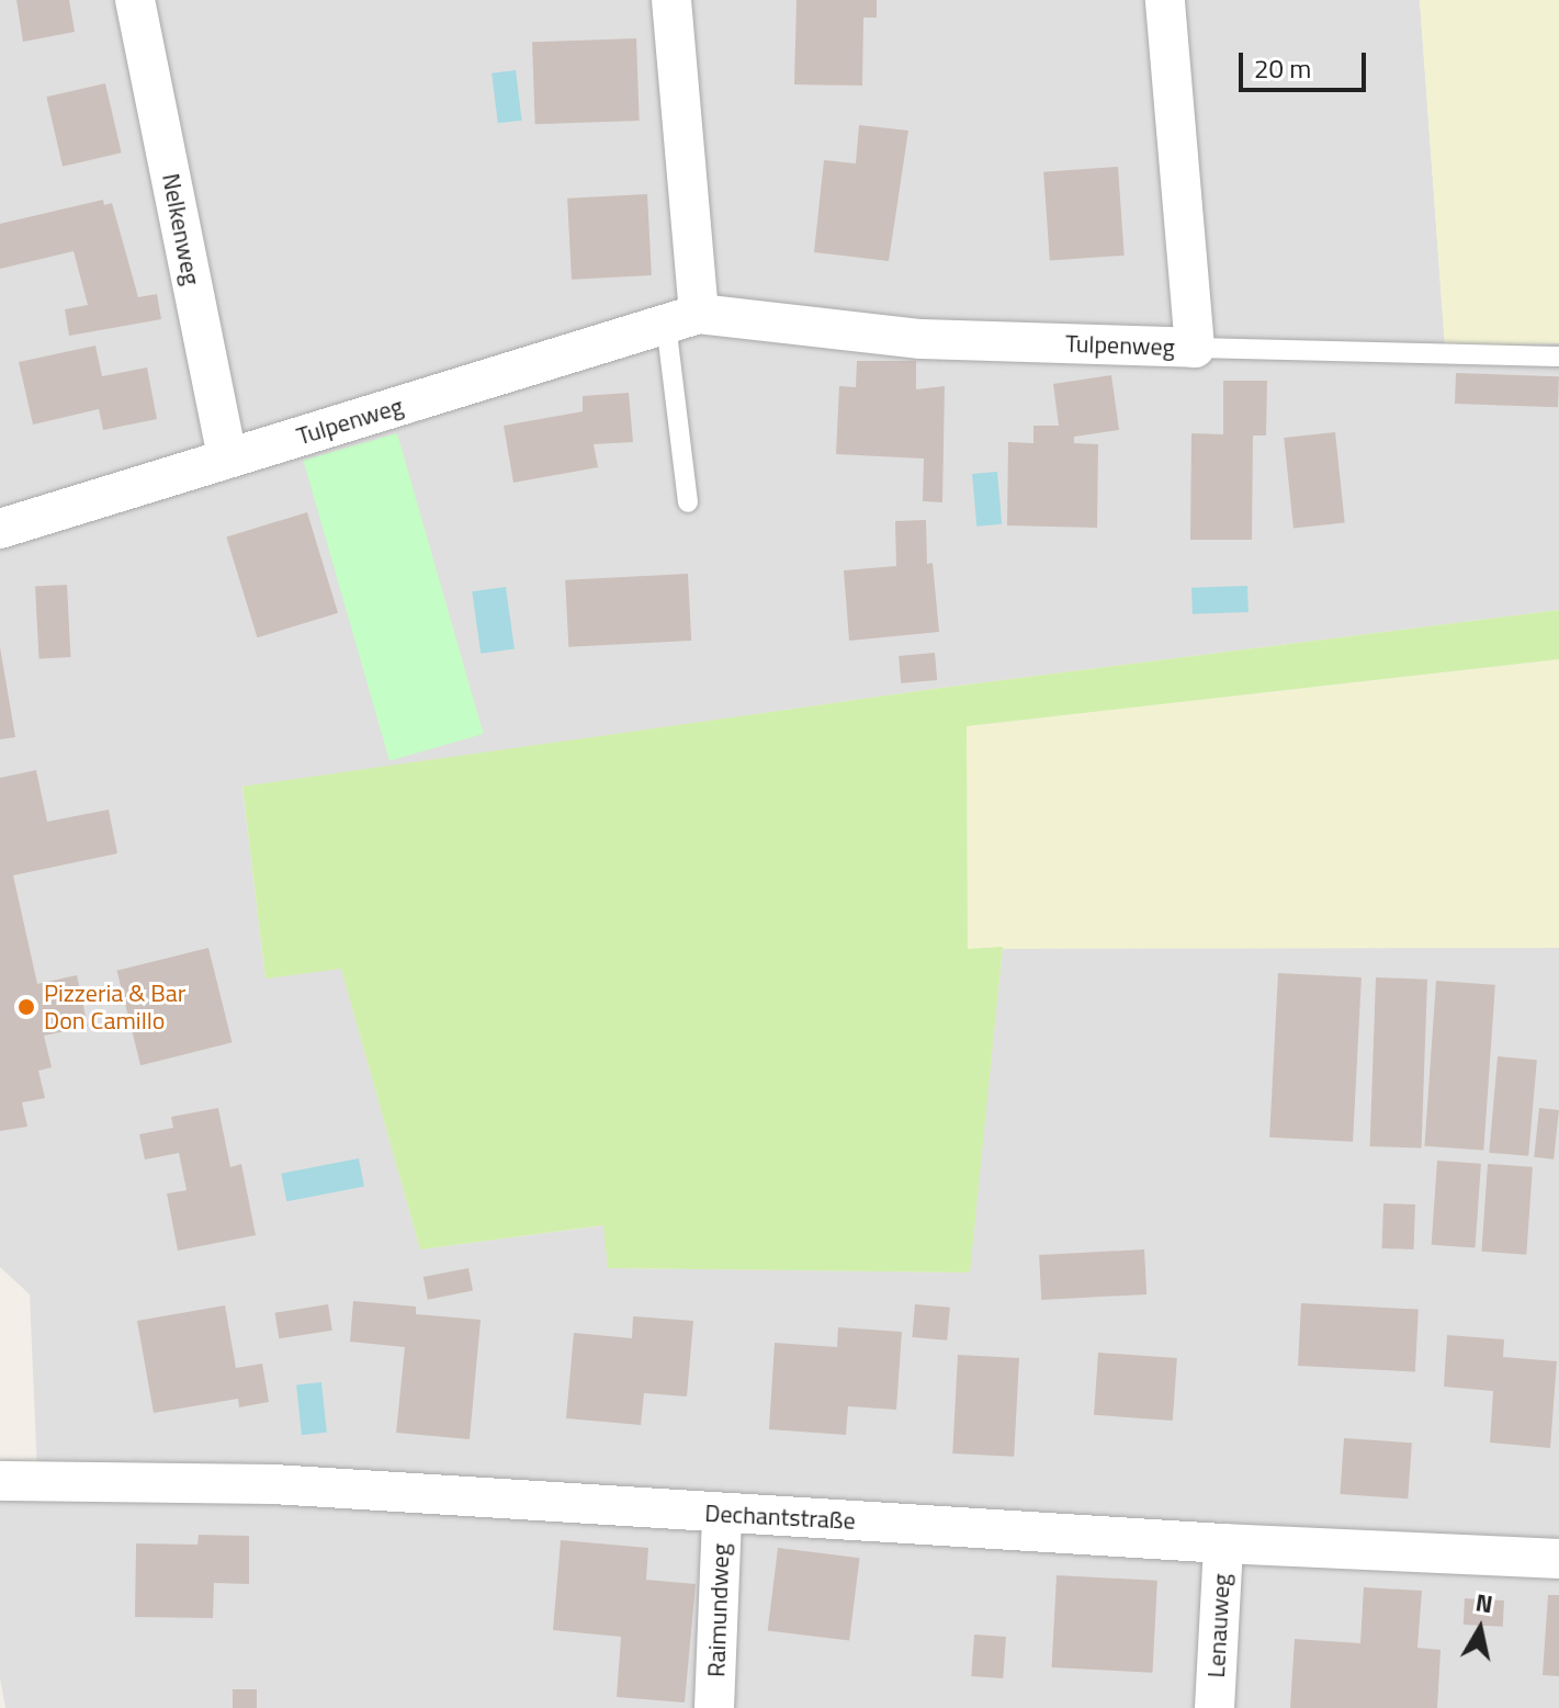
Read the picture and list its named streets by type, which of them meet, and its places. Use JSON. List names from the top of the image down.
{
  "streets": {
    "street": [
      "Nelkenweg",
      "Tulpenweg",
      "Dechantstraße",
      "Raimundweg",
      "Lenauweg"
    ]
  },
  "crossings": [
    ["Nelkenweg", "Tulpenweg"],
    ["Dechantstraße", "Raimundweg"],
    ["Dechantstraße", "Lenauweg"]
  ],
  "places": ["Pizzeria & Bar Don Camillo"],
  "scale_bar": "20 m",
  "north": "top"
}
